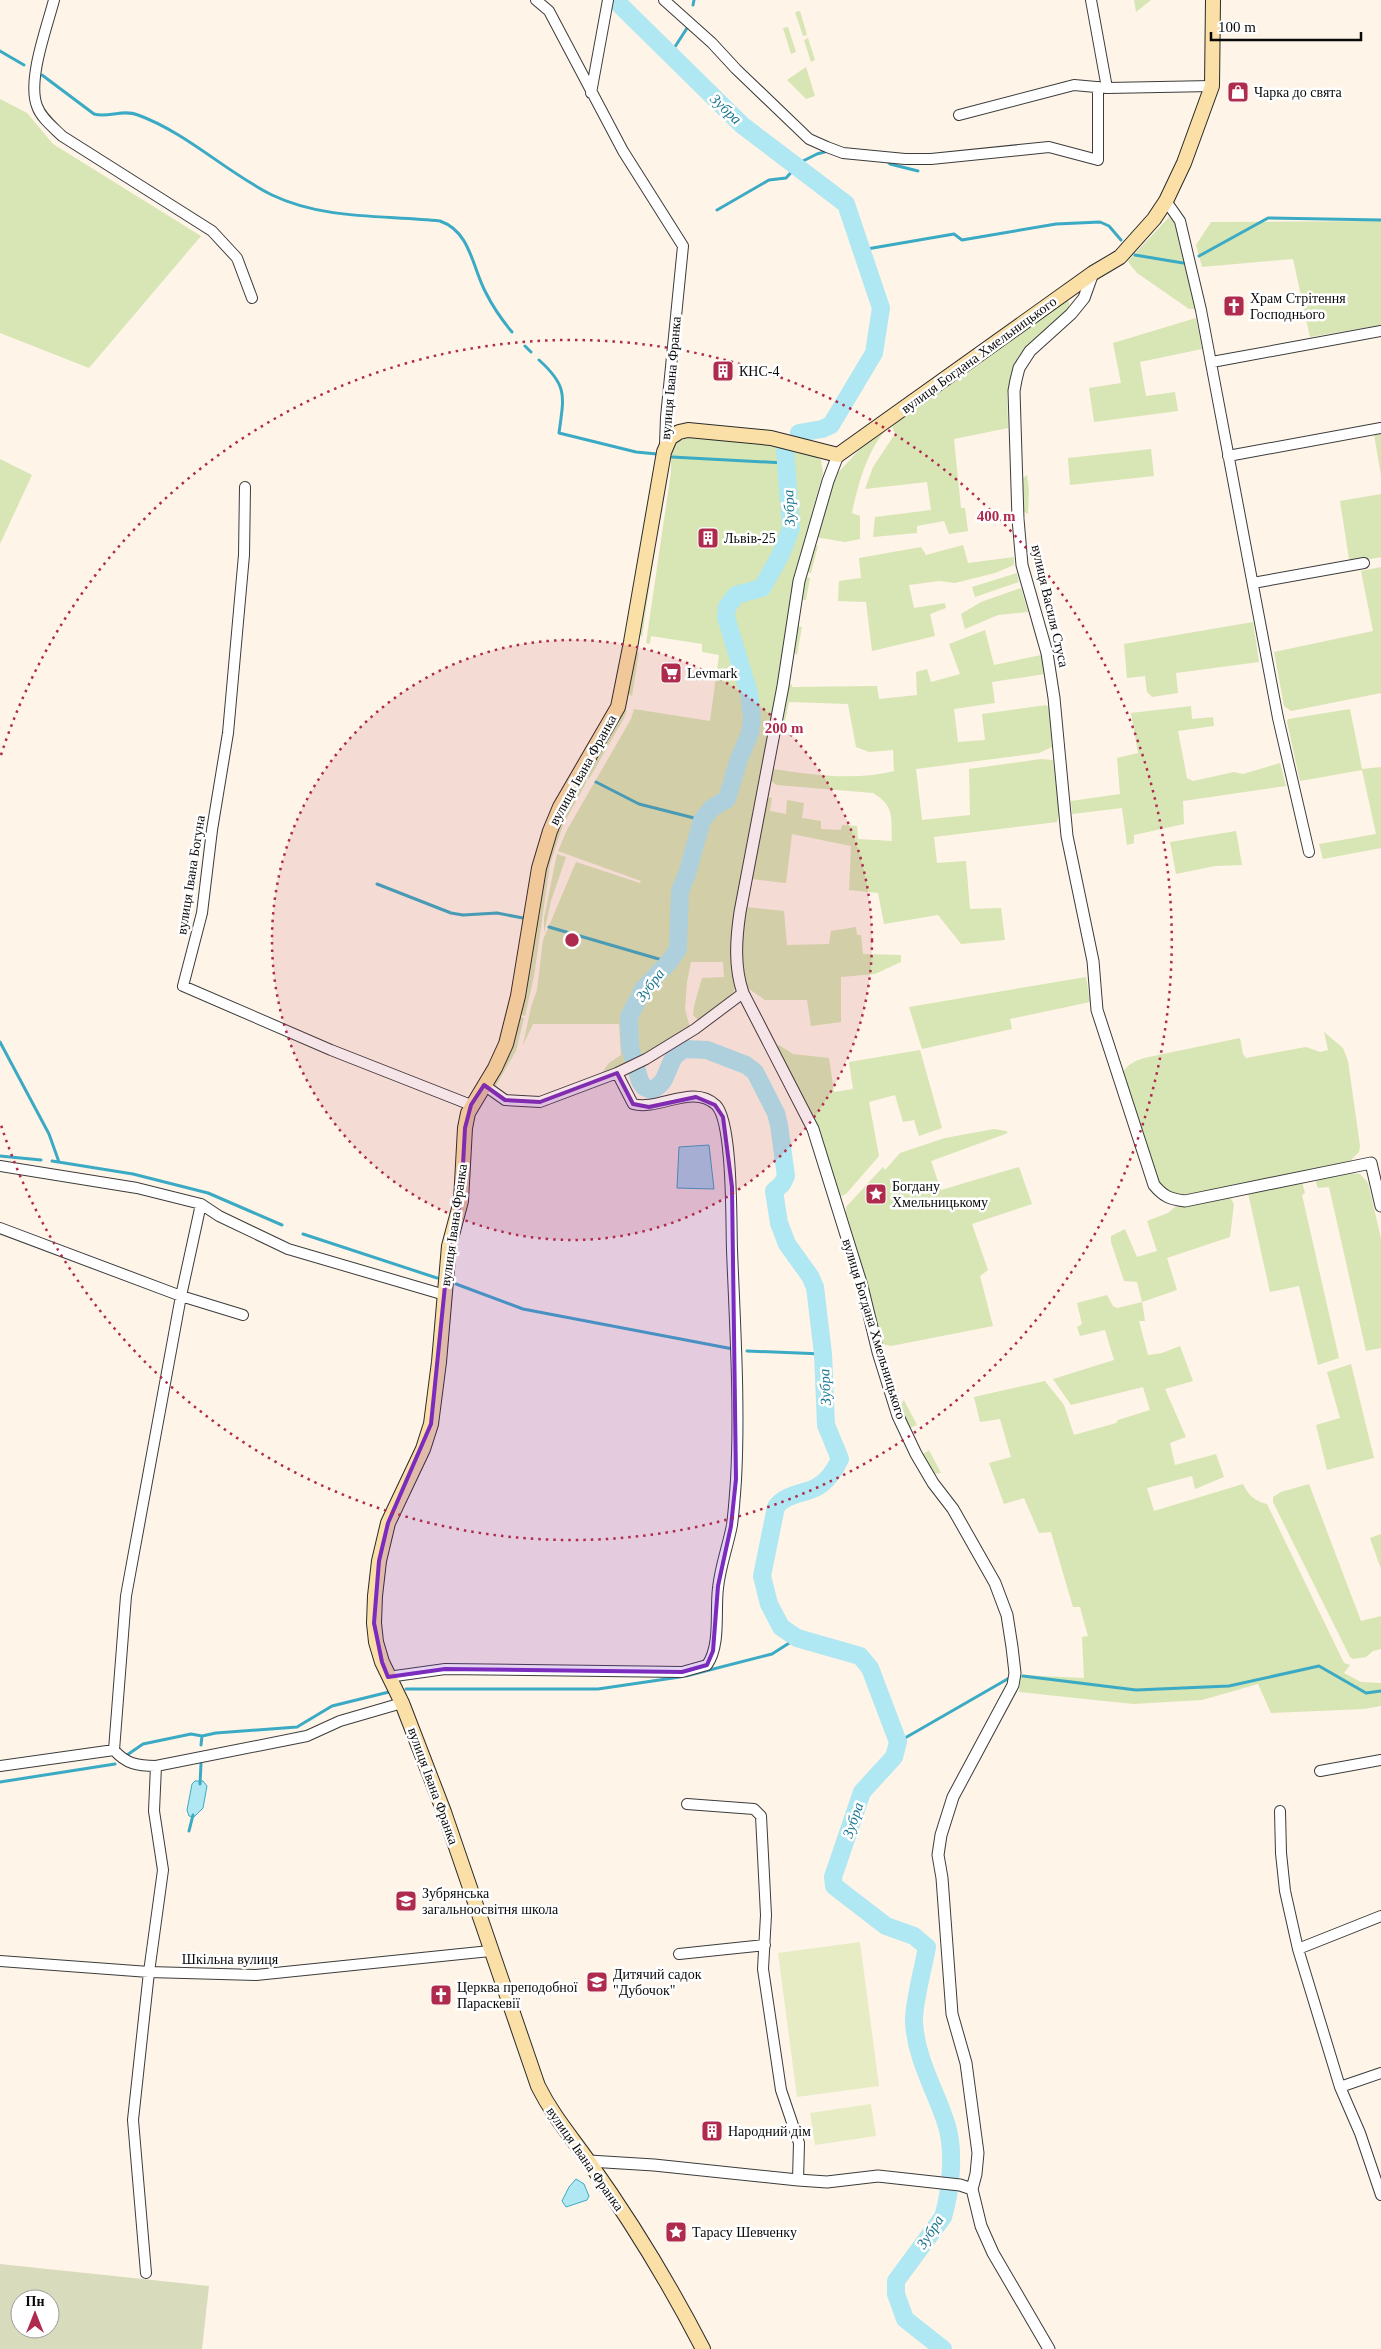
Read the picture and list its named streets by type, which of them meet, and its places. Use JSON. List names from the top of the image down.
{
  "streets": {
    "main road": ["вулиця Богдана Хмельницького", "вулиця Івана Франка"],
    "street": ["вулиця Василя Стуса", "вулиця Івана Богуна", "Шкільна вулиця"]
  },
  "crossings": [
    ["вулиця Богдана Хмельницького", "вулиця Василя Стуса"],
    ["вулиця Івана Франка", "вулиця Івана Богуна"],
    ["вулиця Івана Франка", "Шкільна вулиця"]
  ],
  "water": ["Зубра"],
  "places": {
    "shop": ["Чарка до свята"],
    "church": ["Храм Стрітення Господнього", "Церква преподобної Параскевії"],
    "building": ["КНС-4", "Львів-25", "Народний дім"],
    "supermarket": ["Levmark"],
    "place": ["Богдану Хмельницькому", "Тарасу Шевченку"],
    "school or university": ["Зубрянська загальноосвітня школа", "Дитячий садок \"Дубочок\""]
  },
  "scale_bar": "100 m",
  "north": "top",
  "rings": ["400 m", "200 m"]
}
